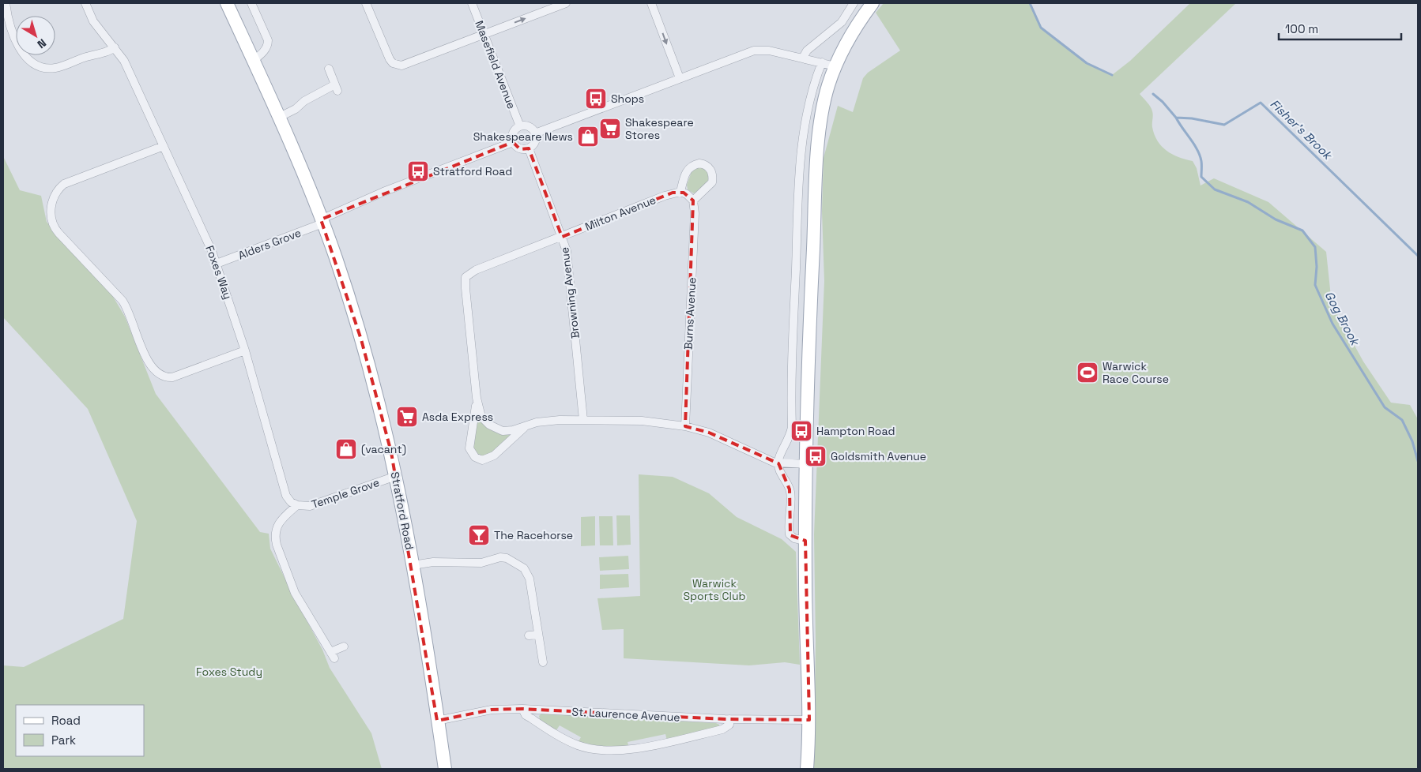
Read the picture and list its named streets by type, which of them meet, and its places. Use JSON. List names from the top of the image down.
{
  "streets": {
    "main road": ["Stratford Road"],
    "street": [
      "Masefield Avenue",
      "Milton Avenue",
      "Alders Grove",
      "Foxes Way",
      "Browning Avenue",
      "Burns Avenue",
      "Temple Grove",
      "St. Laurence Avenue"
    ]
  },
  "crossings": [
    ["Masefield Avenue", "Alders Grove"],
    ["Masefield Avenue", "Browning Avenue"],
    ["Milton Avenue", "Browning Avenue"],
    ["Alders Grove", "Foxes Way"],
    ["Alders Grove", "Browning Avenue"],
    ["Alders Grove", "Stratford Road"],
    ["Foxes Way", "Temple Grove"],
    ["Temple Grove", "Stratford Road"],
    ["Stratford Road", "St. Laurence Avenue"]
  ],
  "water": ["Fisher's Brook", "Gog Brook"],
  "parks": ["Warwick Sports Club", "Foxes Study"],
  "places": {
    "bus stop": [
      "Shops",
      "Stratford Road",
      "Hampton Road",
      "Goldsmith Avenue"
    ],
    "supermarket": ["Shakespeare Stores", "Asda Express"],
    "shop": ["Shakespeare News", "(vacant)"],
    "sports": ["Warwick Race Course"],
    "bar": ["The Racehorse"]
  },
  "legend": ["Road", "Park"],
  "scale_bar": "100 m",
  "north": "bottom right"
}
